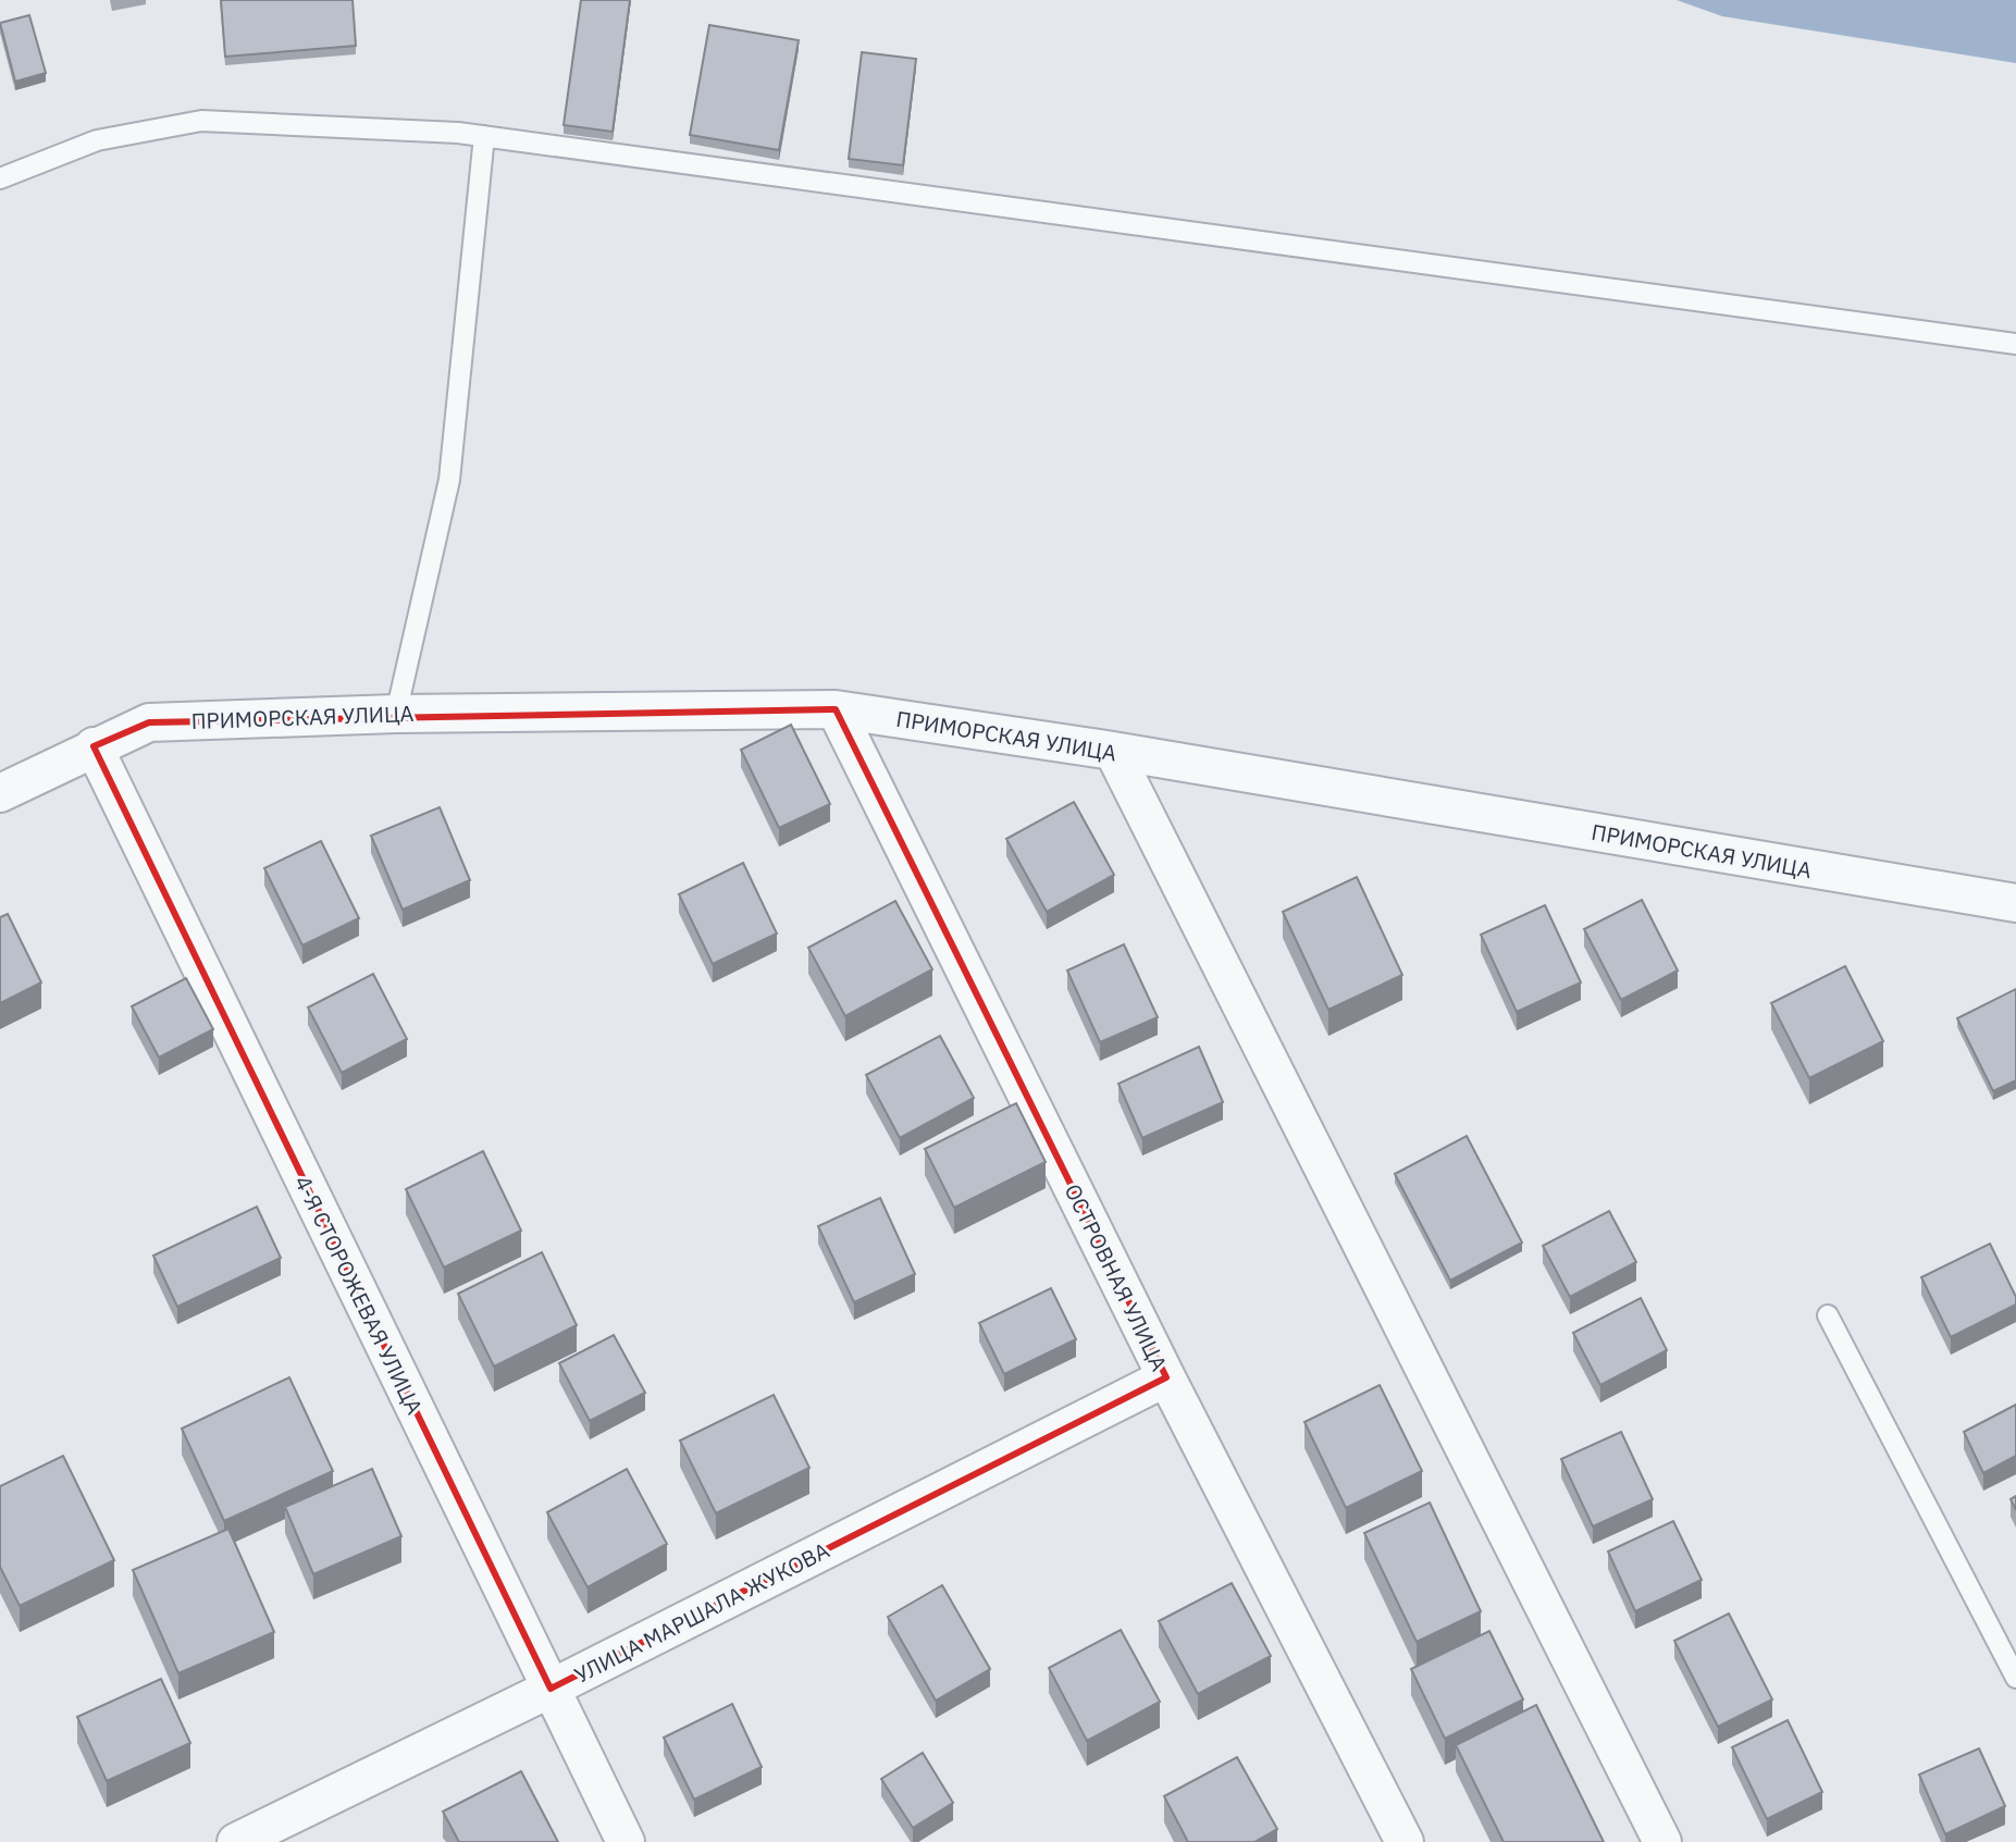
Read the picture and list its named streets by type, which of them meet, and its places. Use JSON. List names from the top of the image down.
{
  "streets": {
    "street": [
      "ПРИМОРСКАЯ УЛИЦА",
      "ОСТРОВНАЯ УЛИЦА",
      "4-Я СТОРОЖЕВАЯ УЛИЦА",
      "УЛИЦА МАРШАЛА ЖУКОВА"
    ]
  },
  "crossings": [
    ["ПРИМОРСКАЯ УЛИЦА", "ОСТРОВНАЯ УЛИЦА"],
    ["ПРИМОРСКАЯ УЛИЦА", "4-Я СТОРОЖЕВАЯ УЛИЦА"],
    ["ОСТРОВНАЯ УЛИЦА", "УЛИЦА МАРШАЛА ЖУКОВА"],
    ["4-Я СТОРОЖЕВАЯ УЛИЦА", "УЛИЦА МАРШАЛА ЖУКОВА"]
  ]
}
